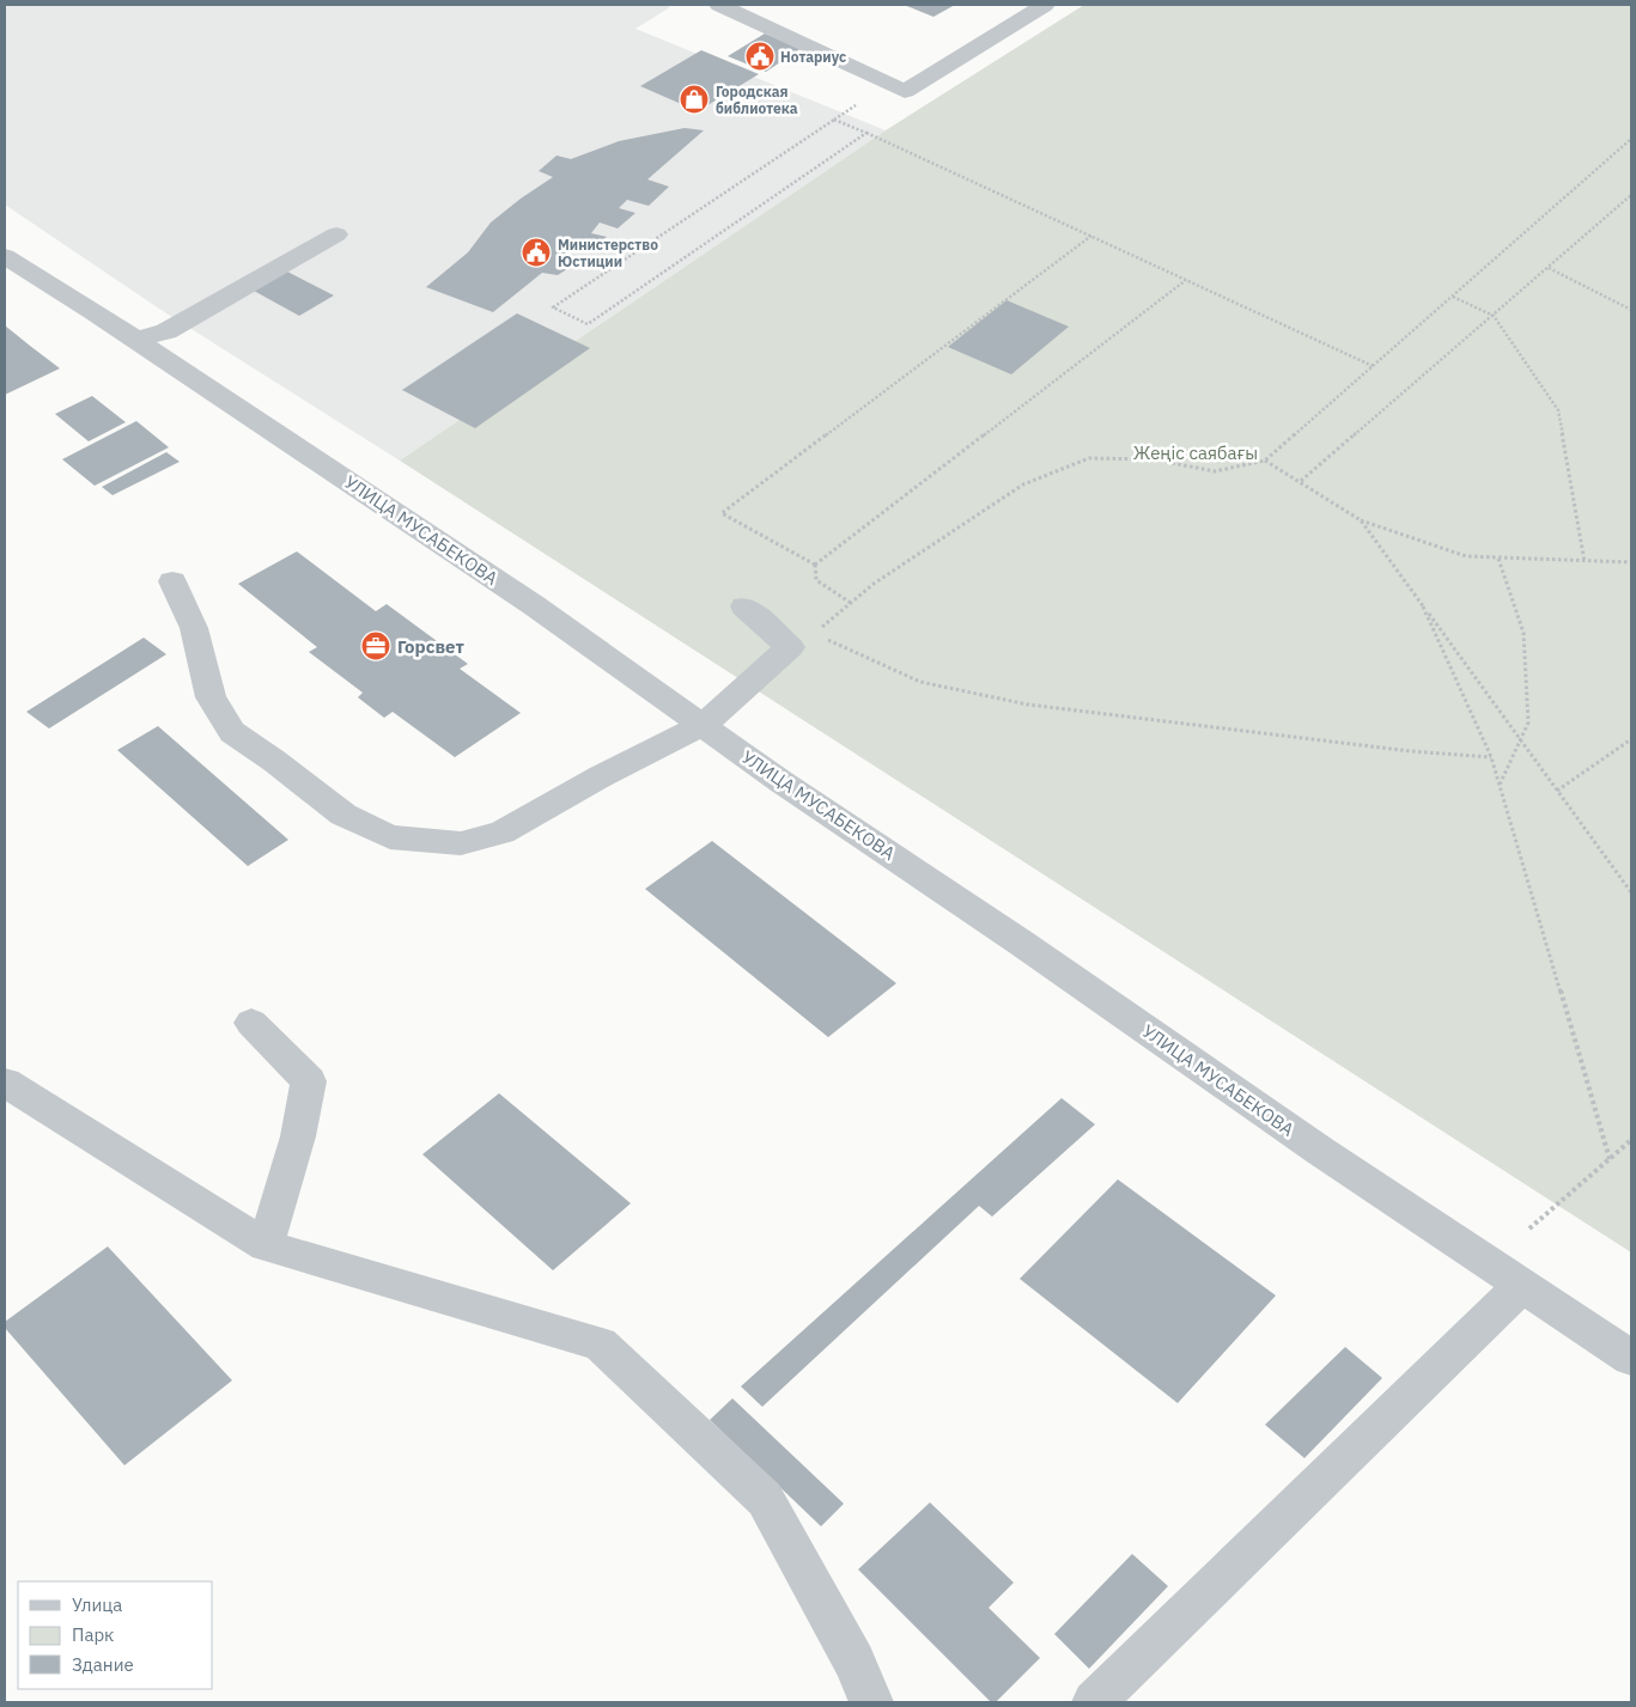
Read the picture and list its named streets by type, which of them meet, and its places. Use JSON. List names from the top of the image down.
{
  "streets": {
    "street": ["УЛИЦА МУСАБЕКОВА"]
  },
  "parks": ["Жеңіс саябағы"],
  "places": {
    "public building": ["Нотариус", "Министерство Юстиции"],
    "shop": ["Городская библиотека"],
    "office": ["Горсвет"]
  },
  "legend": ["Улица", "Парк", "Здание"]
}
